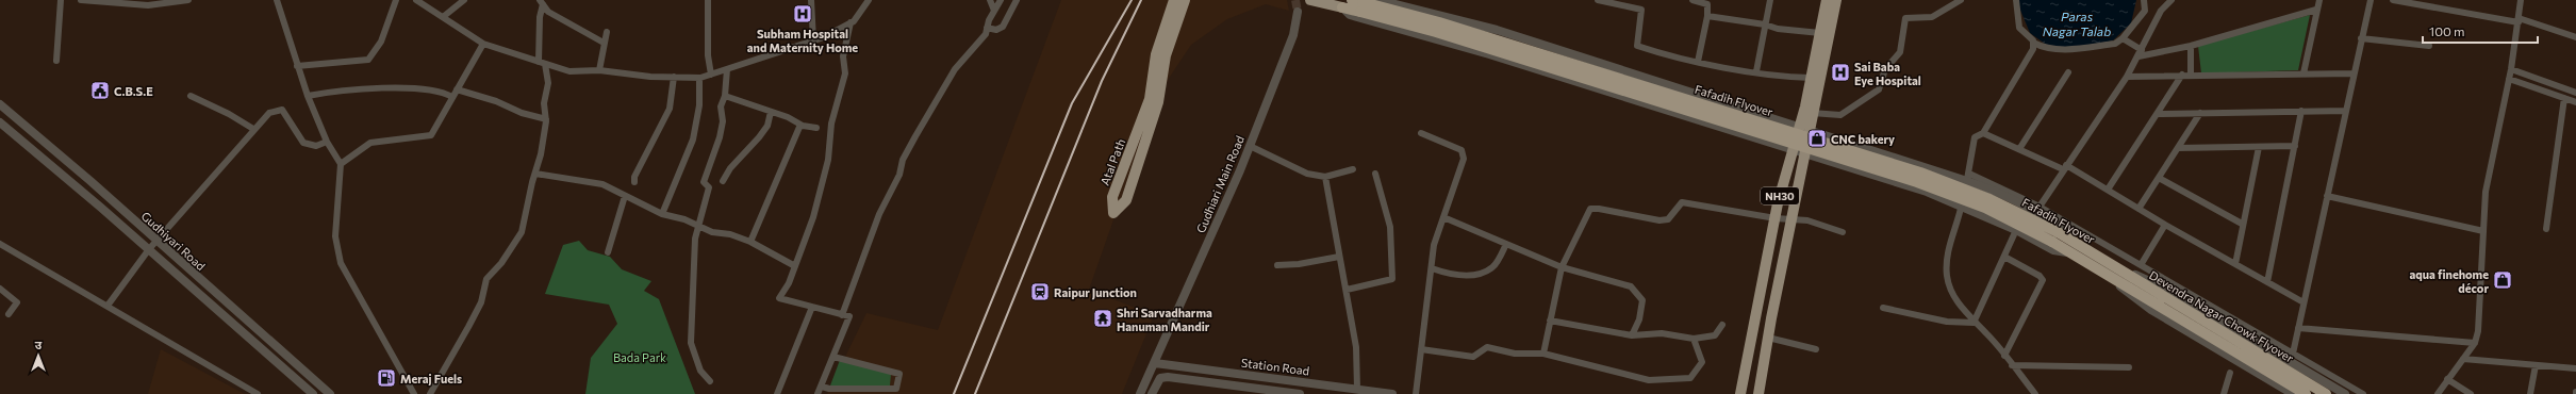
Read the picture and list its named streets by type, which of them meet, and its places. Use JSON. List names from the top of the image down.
{
  "streets": {
    "highway": ["Fafadih Flyover", "Devendra Nagar Chowk Flyover"],
    "main road": ["Atal Path", "NH30"],
    "street": ["Gudhiari Main Road", "Gudhiyari Road", "Station Road"]
  },
  "crossings": [
    ["Fafadih Flyover", "Devendra Nagar Chowk Flyover"],
    ["Gudhiari Main Road", "Station Road"]
  ],
  "water": ["Paras Nagar Talab"],
  "parks": ["Bada Park"],
  "places": {
    "hospital": ["Subham Hospital and Maternity Home", "Sai Baba Eye Hospital"],
    "public building": ["C.B.S.E"],
    "shop": ["CNC bakery", "aqua finehome décor"],
    "station": ["Raipur Junction"],
    "temple": ["Shri Sarvadharma Hanuman Mandir"],
    "fuel station": ["Meraj Fuels"]
  },
  "scale_bar": "100 m",
  "north": "top"
}
